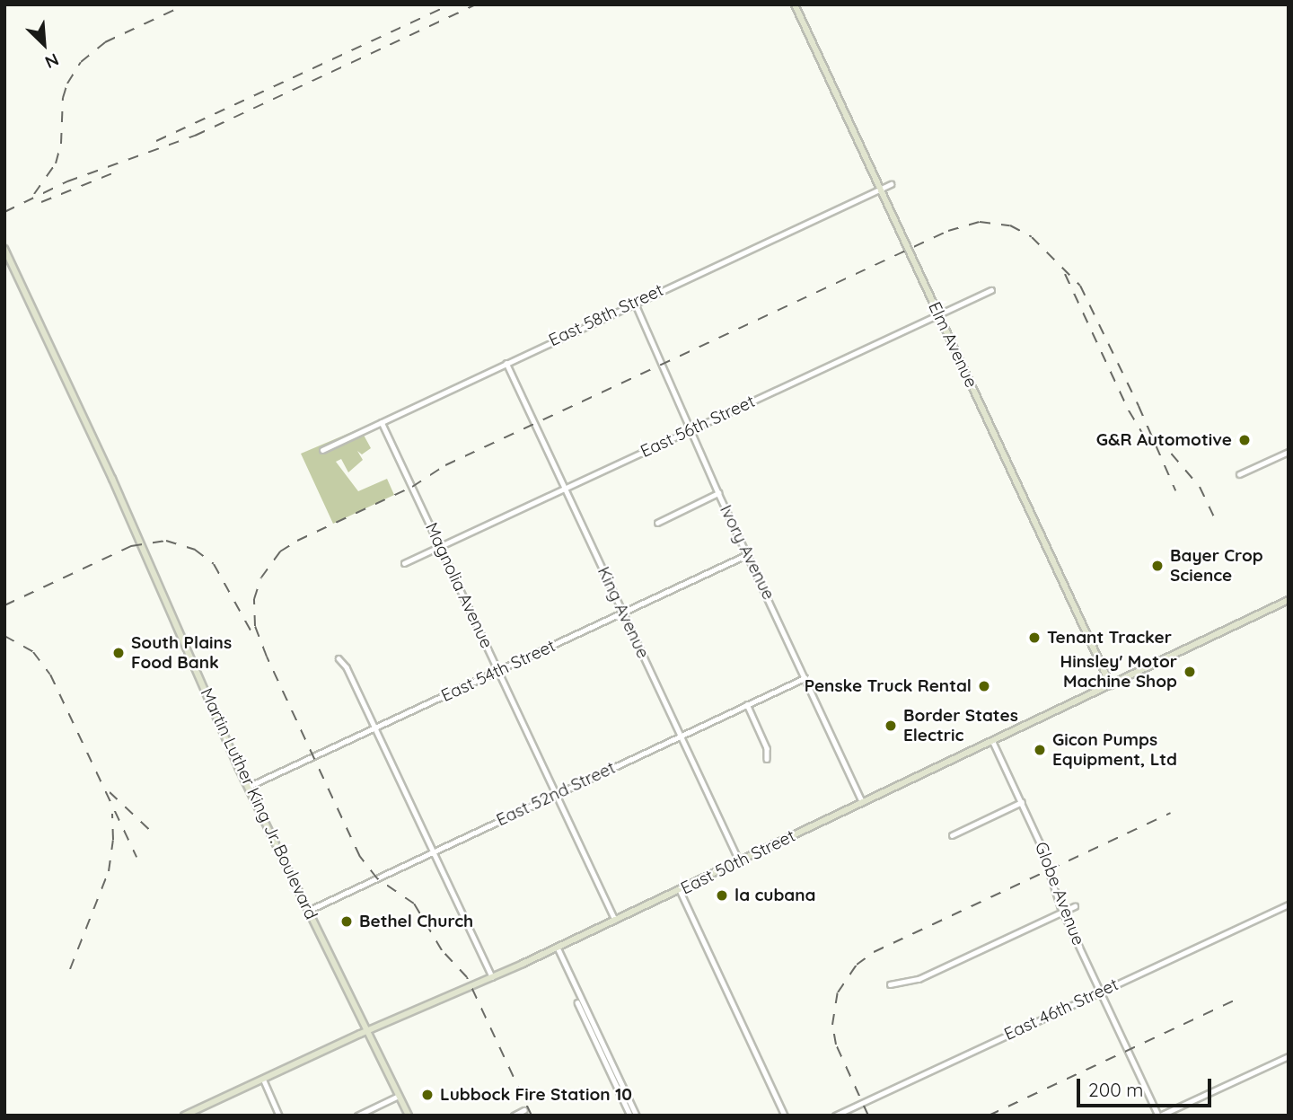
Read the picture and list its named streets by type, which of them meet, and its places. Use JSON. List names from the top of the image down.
{
  "streets": {
    "main road": ["Elm Avenue", "Martin Luther King Jr. Boulevard", "East 50th Street"],
    "street": [
      "East 58th Street",
      "East 56th Street",
      "Ivory Avenue",
      "Magnolia Avenue",
      "King Avenue",
      "East 54th Street",
      "East 52nd Street",
      "Globe Avenue",
      "East 46th Street"
    ]
  },
  "crossings": [
    ["East 58th Street", "Elm Avenue"],
    ["East 58th Street", "Ivory Avenue"],
    ["East 58th Street", "Magnolia Avenue"],
    ["East 58th Street", "King Avenue"],
    ["Elm Avenue", "East 56th Street"],
    ["Elm Avenue", "East 50th Street"],
    ["East 56th Street", "Ivory Avenue"],
    ["East 56th Street", "Magnolia Avenue"],
    ["East 56th Street", "King Avenue"],
    ["Ivory Avenue", "East 54th Street"],
    ["Ivory Avenue", "East 52nd Street"],
    ["Ivory Avenue", "East 50th Street"],
    ["Magnolia Avenue", "East 54th Street"],
    ["Magnolia Avenue", "East 52nd Street"],
    ["Magnolia Avenue", "East 50th Street"],
    ["King Avenue", "East 54th Street"],
    ["King Avenue", "East 52nd Street"],
    ["King Avenue", "East 50th Street"],
    ["East 54th Street", "Martin Luther King Jr. Boulevard"],
    ["East 52nd Street", "Martin Luther King Jr. Boulevard"],
    ["Martin Luther King Jr. Boulevard", "East 50th Street"],
    ["East 50th Street", "Globe Avenue"],
    ["Globe Avenue", "East 46th Street"]
  ],
  "places": [
    "G&R Automotive",
    "Bayer Crop Science",
    "Tenant Tracker",
    "South Plains Food Bank",
    "Hinsley' Motor Machine Shop",
    "Penske Truck Rental",
    "Border States Electric",
    "Gicon Pumps Equipment, Ltd",
    "la cubana",
    "Bethel Church",
    "Lubbock Fire Station 10"
  ],
  "scale_bar": "200 m",
  "north": "bottom right"
}
